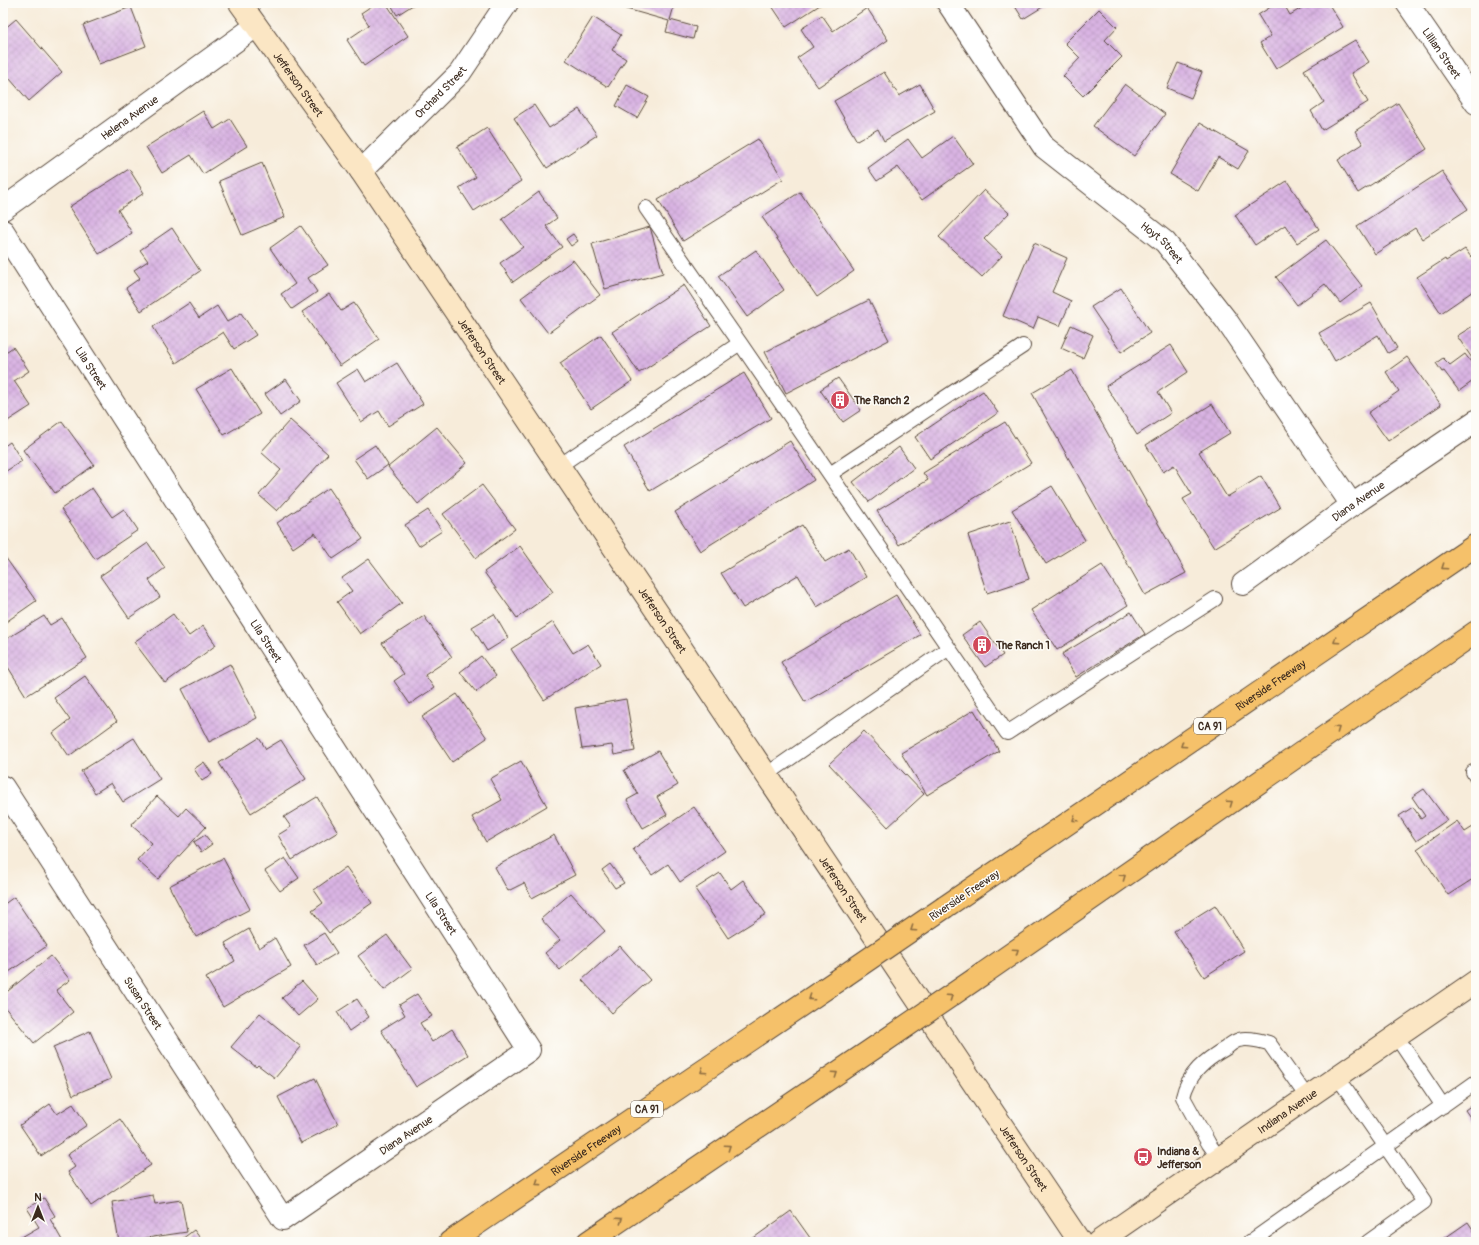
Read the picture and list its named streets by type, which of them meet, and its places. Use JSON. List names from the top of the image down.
{
  "streets": {
    "highway": ["Riverside Freeway", "CA 91"],
    "street": [
      "Lillian Street",
      "Jefferson Street",
      "Orchard Street",
      "Helena Avenue",
      "Hoyt Street",
      "Lila Street",
      "Diana Avenue",
      "Susan Street",
      "Indiana Avenue"
    ]
  },
  "crossings": [
    ["Jefferson Street", "Orchard Street"],
    ["Jefferson Street", "Helena Avenue"],
    ["Hoyt Street", "Diana Avenue"],
    ["Lila Street", "Diana Avenue"],
    ["Diana Avenue", "Susan Street"]
  ],
  "places": {
    "building": ["The Ranch 2", "The Ranch 1"],
    "bus stop": ["Indiana & Jefferson"]
  },
  "north": "top"
}
